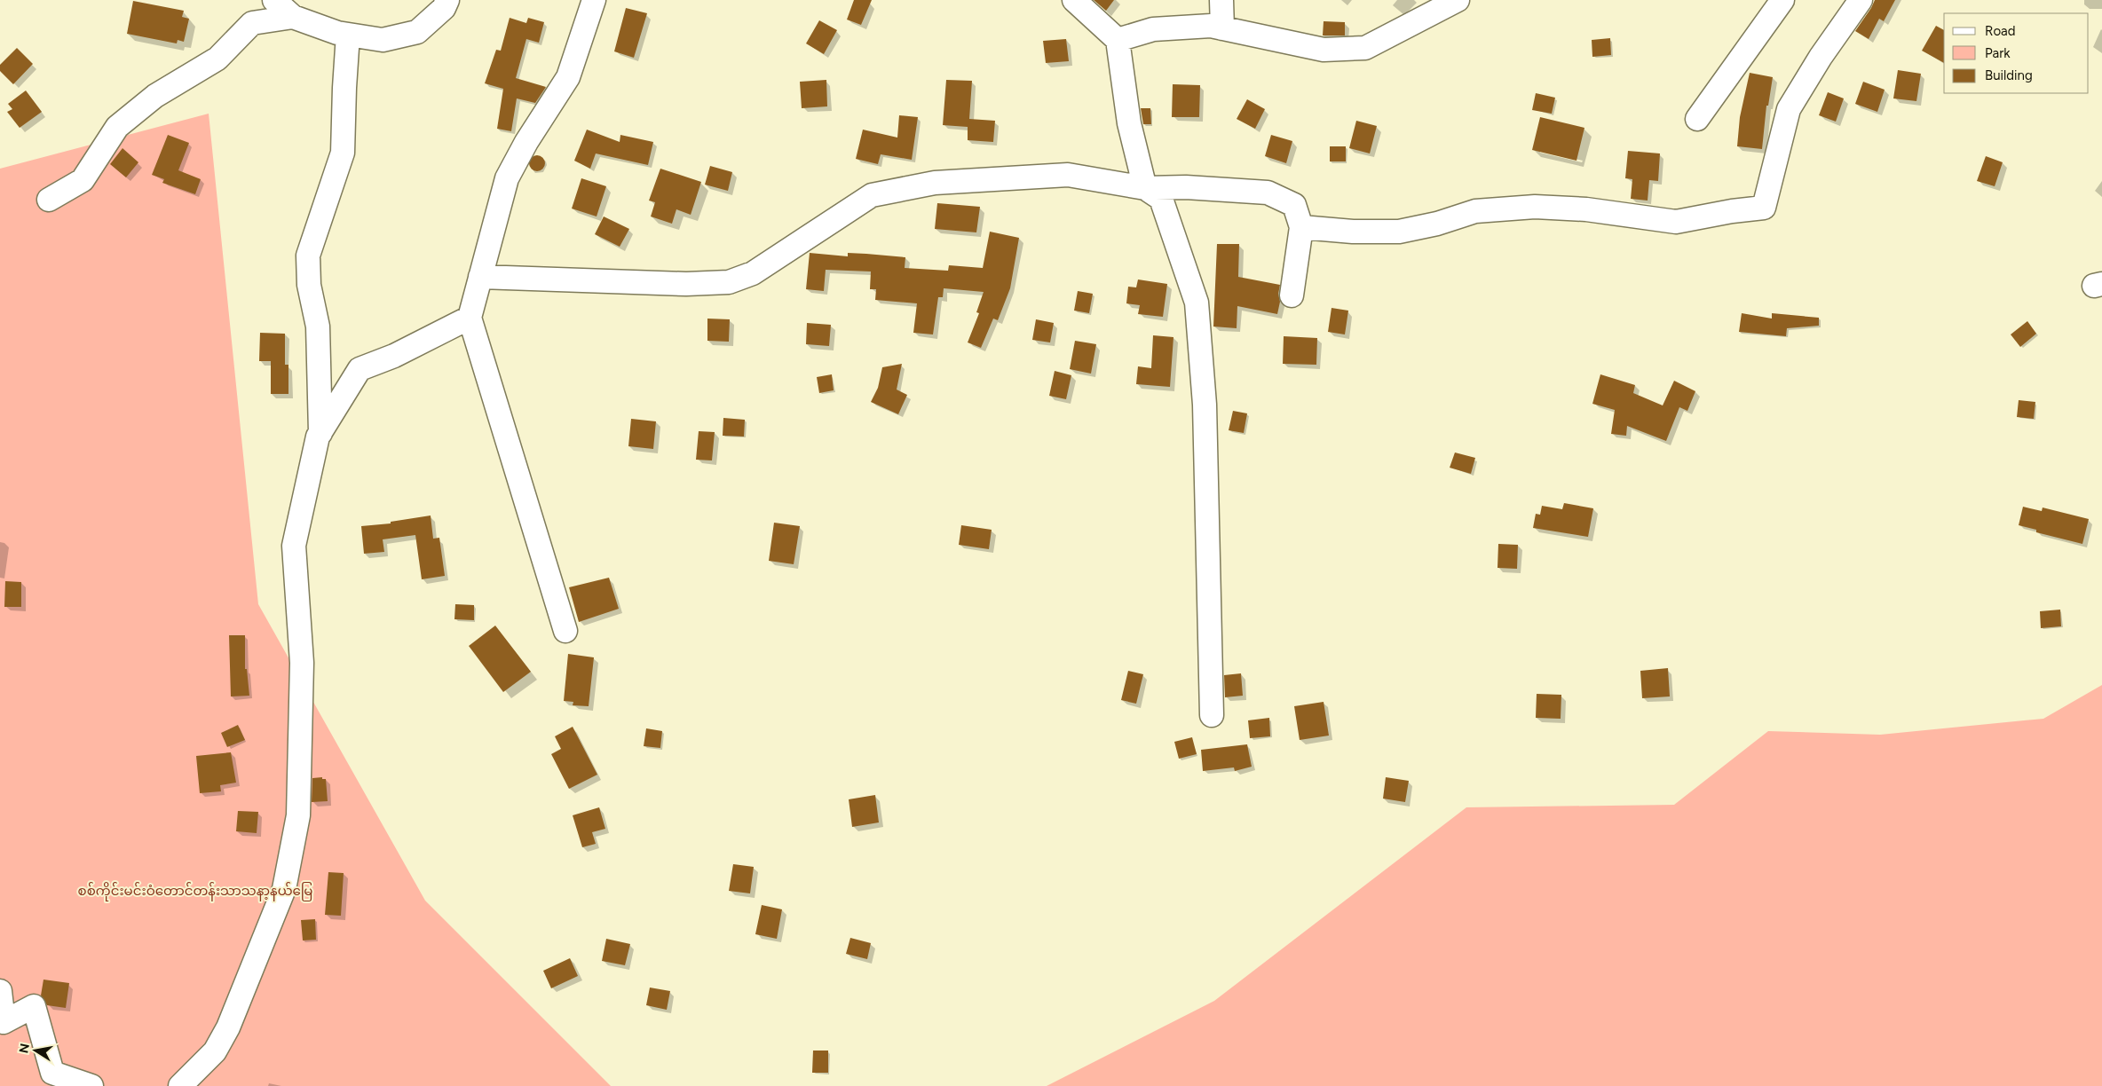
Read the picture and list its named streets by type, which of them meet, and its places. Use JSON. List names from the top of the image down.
{
  "parks": ["စစ်ကိုင်းမင်းဝံတောင်တန်းသာသနာ့နယ်မြေ"],
  "legend": ["Road", "Park", "Building"],
  "north": "left"
}
